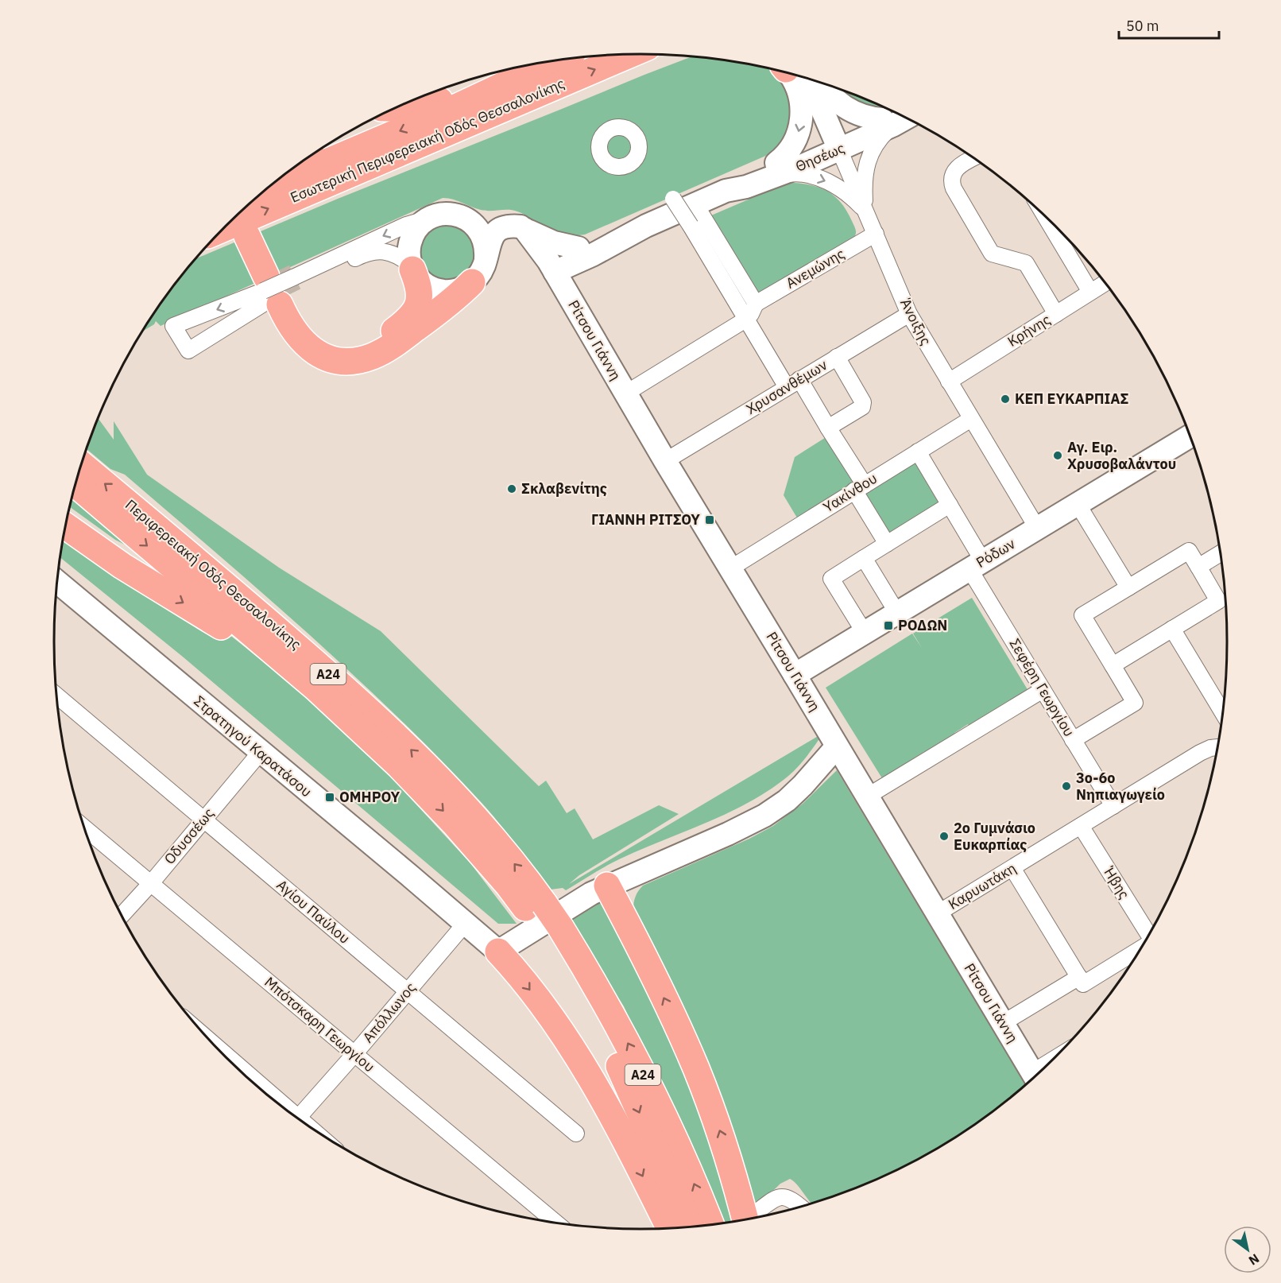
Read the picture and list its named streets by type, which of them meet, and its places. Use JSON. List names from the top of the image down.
{
  "streets": {
    "highway": ["Εσωτερική Περιφερειακή Οδός Θεσσαλονίκης", "Περιφερειακή Οδός Θεσσαλονίκης", "Α24"],
    "street": [
      "Θησέως",
      "Ανεμώνης",
      "Άνοιξης",
      "Κρήνης",
      "Ρίτσου Γιάννη",
      "Χρυσανθέμων",
      "Υακίνθου",
      "Ρόδων",
      "Σεφέρη Γεωργίου",
      "Στρατηγού Καρατάσου",
      "Οδυσσέως",
      "Ήβης",
      "Καρυωτάκη",
      "Αγίου Παύλου",
      "Απόλλωνος",
      "Μπότσκαρη Γεωργίου"
    ]
  },
  "crossings": [
    ["Θησέως", "Άνοιξης"],
    ["Θησέως", "Ρίτσου Γιάννη"],
    ["Ανεμώνης", "Άνοιξης"],
    ["Άνοιξης", "Κρήνης"],
    ["Άνοιξης", "Χρυσανθέμων"],
    ["Άνοιξης", "Υακίνθου"],
    ["Άνοιξης", "Ρόδων"],
    ["Ρίτσου Γιάννη", "Χρυσανθέμων"],
    ["Ρίτσου Γιάννη", "Υακίνθου"],
    ["Ρίτσου Γιάννη", "Ρόδων"],
    ["Ρίτσου Γιάννη", "Καρυωτάκη"],
    ["Υακίνθου", "Σεφέρη Γεωργίου"],
    ["Ρόδων", "Σεφέρη Γεωργίου"],
    ["Σεφέρη Γεωργίου", "Καρυωτάκη"],
    ["Στρατηγού Καρατάσου", "Οδυσσέως"],
    ["Στρατηγού Καρατάσου", "Απόλλωνος"],
    ["Οδυσσέως", "Αγίου Παύλου"],
    ["Οδυσσέως", "Μπότσκαρη Γεωργίου"],
    ["Ήβης", "Καρυωτάκη"],
    ["Αγίου Παύλου", "Απόλλωνος"],
    ["Απόλλωνος", "Μπότσκαρη Γεωργίου"]
  ],
  "places": {
    "other": [
      "ΚΕΠ ΕΥΚΑΡΠΙΑΣ",
      "Αγ. Ειρ. Χρυσοβαλάντου",
      "Σκλαβενίτης",
      "3ο-6ο Νηπιαγωγείο",
      "2ο Γυμνάσιο Ευκαρπίας"
    ],
    "transit": ["ΓΙΑΝΝΗ ΡΙΤΣΟΥ", "ΡΟΔΩΝ", "ΟΜΗΡΟΥ"]
  },
  "scale_bar": "50 m",
  "north": "bottom right"
}
